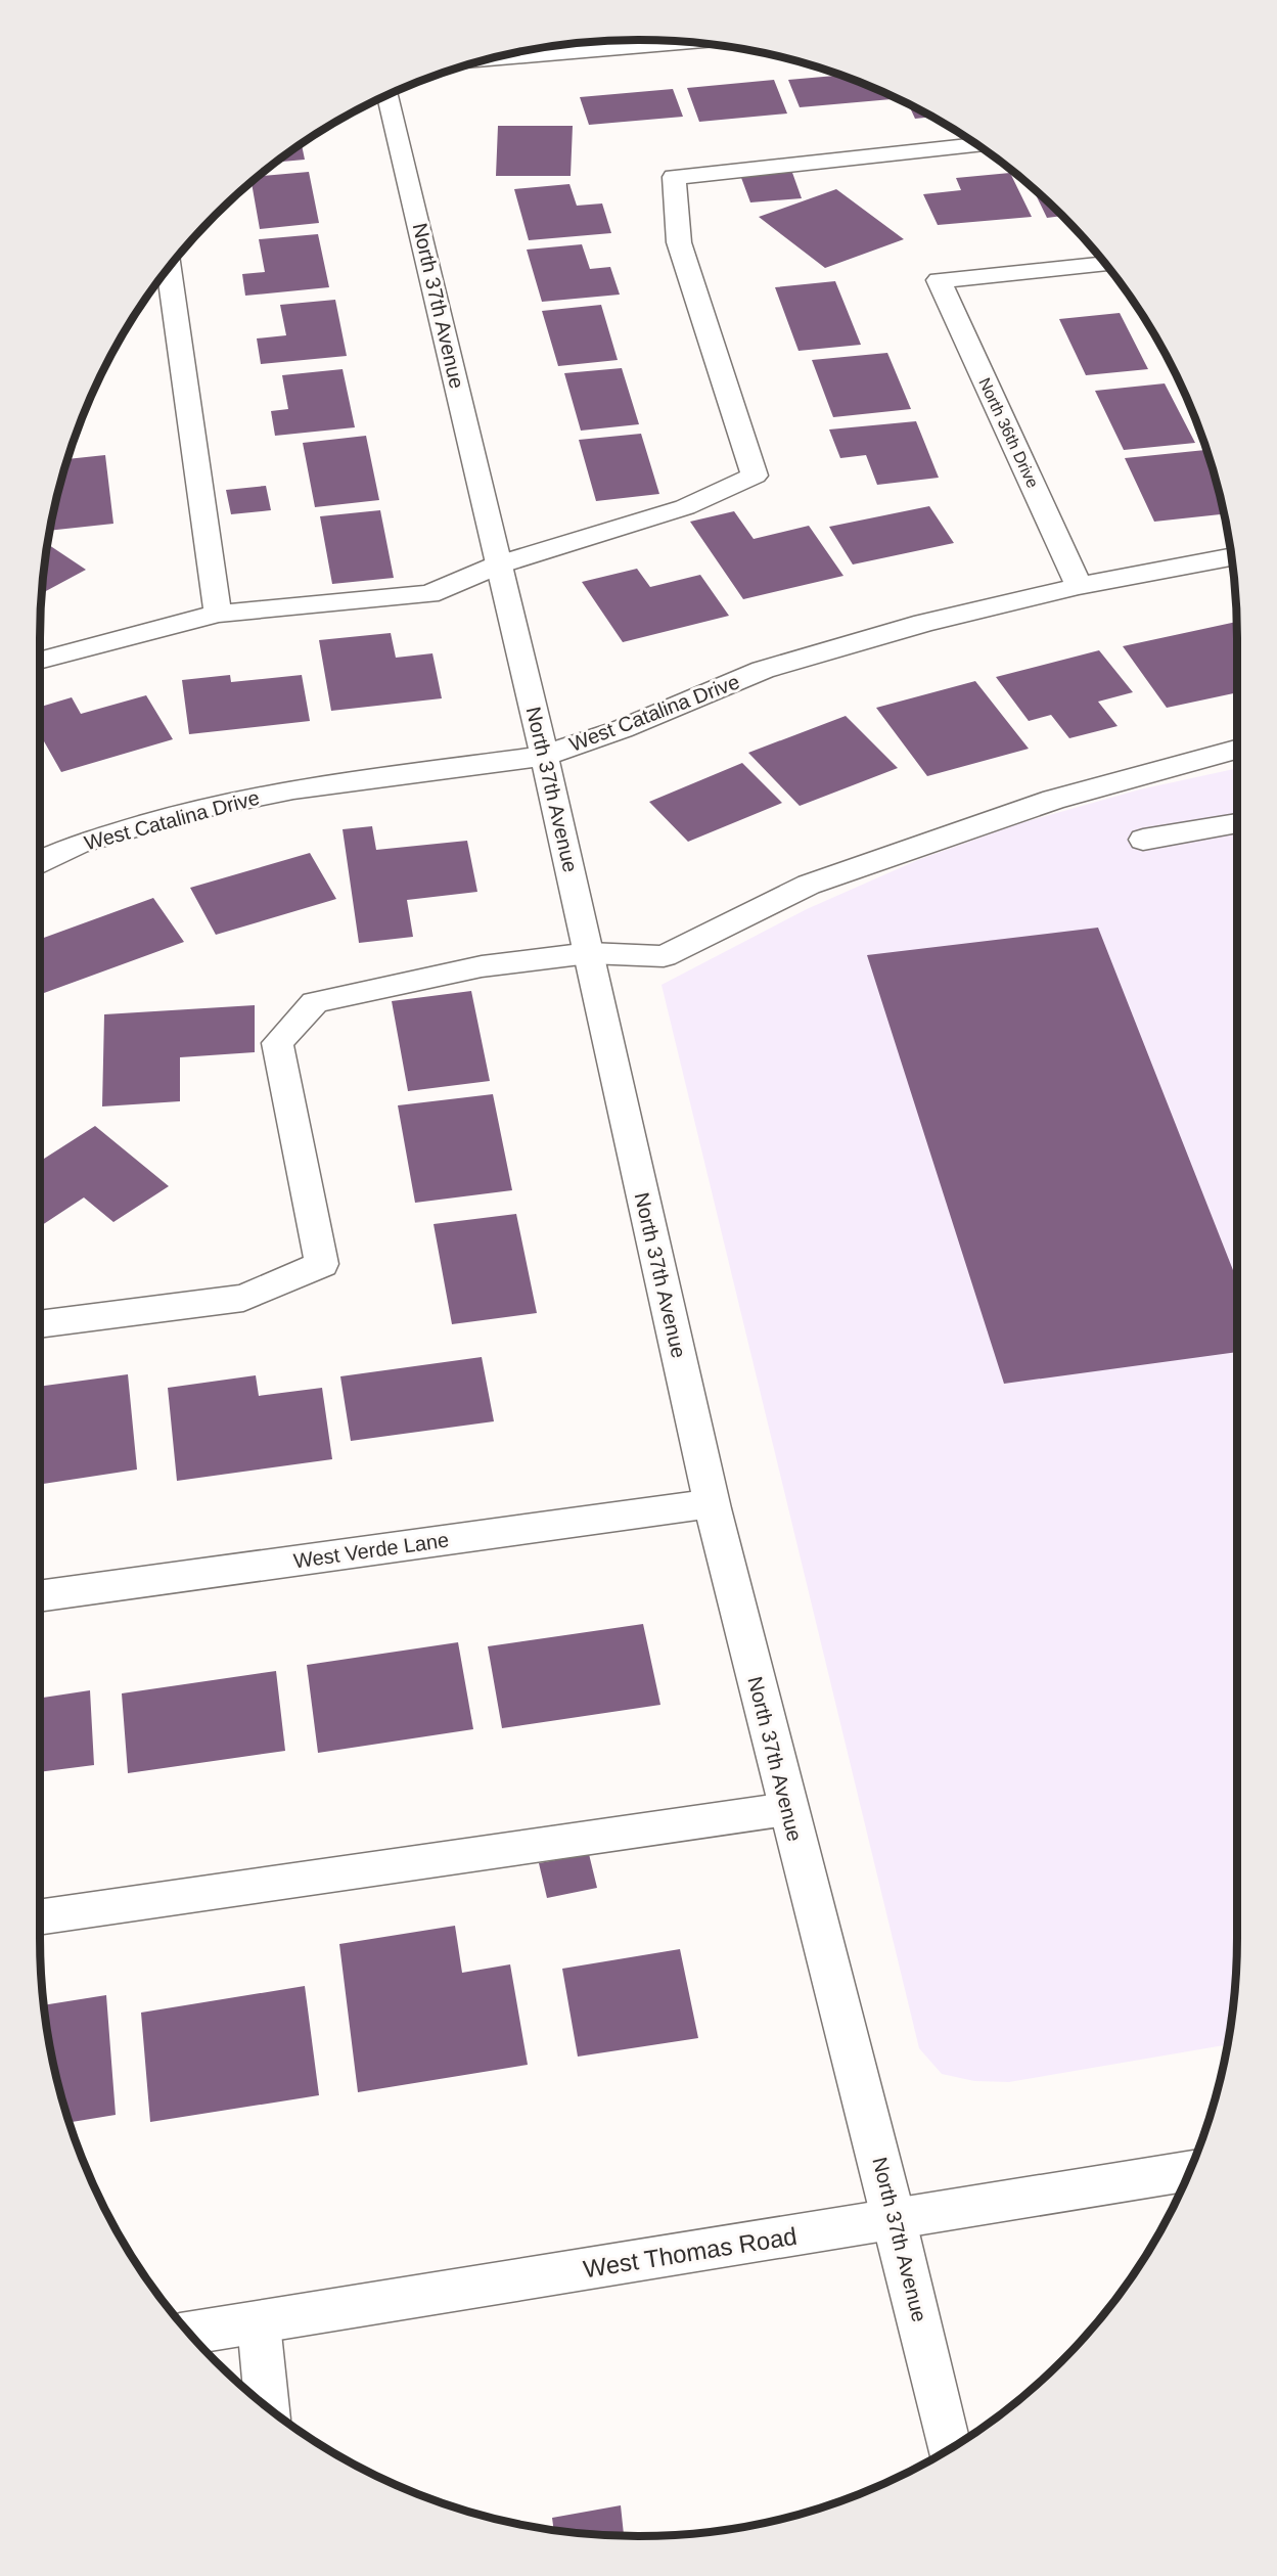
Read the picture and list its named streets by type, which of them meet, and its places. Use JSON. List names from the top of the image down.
{
  "streets": {
    "street": [
      "North 37th Avenue",
      "North 36th Drive",
      "West Catalina Drive",
      "West Verde Lane",
      "West Thomas Road"
    ]
  },
  "crossings": [
    ["North 37th Avenue", "West Catalina Drive"],
    ["North 37th Avenue", "West Verde Lane"],
    ["North 37th Avenue", "West Thomas Road"],
    ["North 36th Drive", "West Catalina Drive"]
  ]
}
